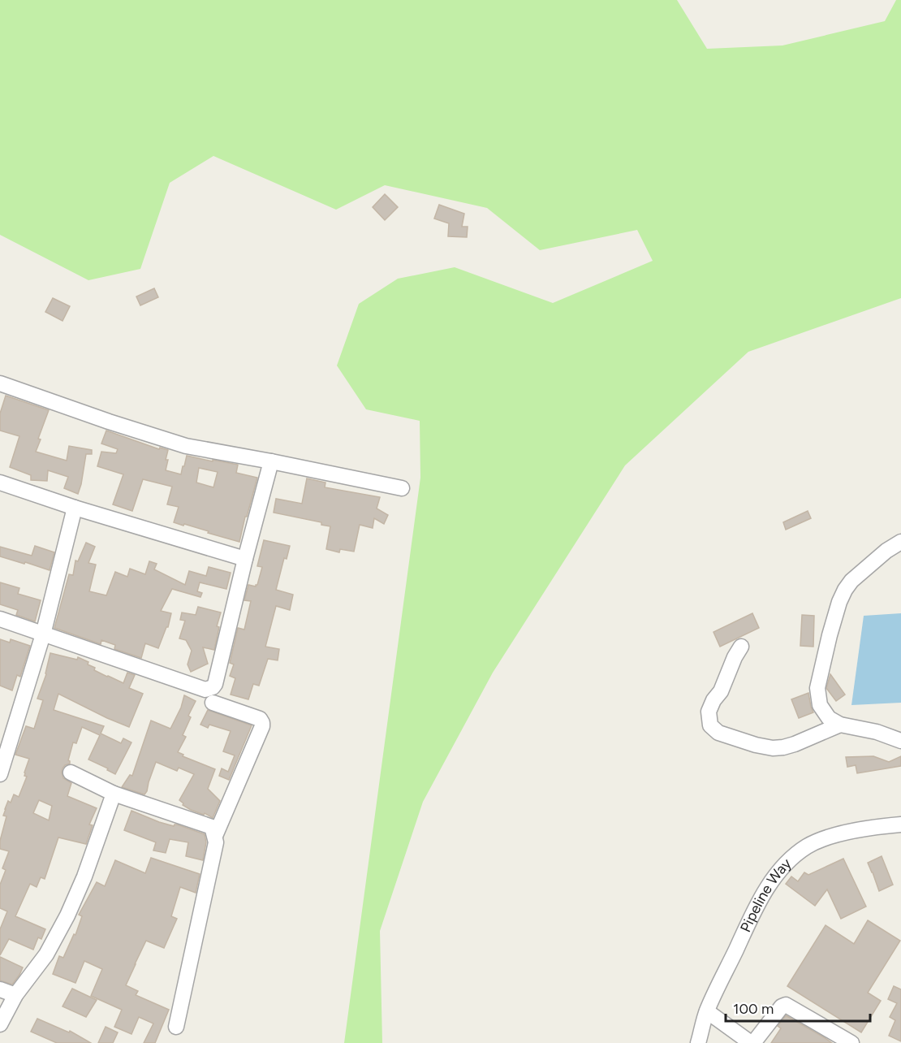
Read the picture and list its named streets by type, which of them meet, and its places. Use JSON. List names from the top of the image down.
{
  "streets": {
    "street": ["Pipeline Way"]
  },
  "scale_bar": "100 m"
}
